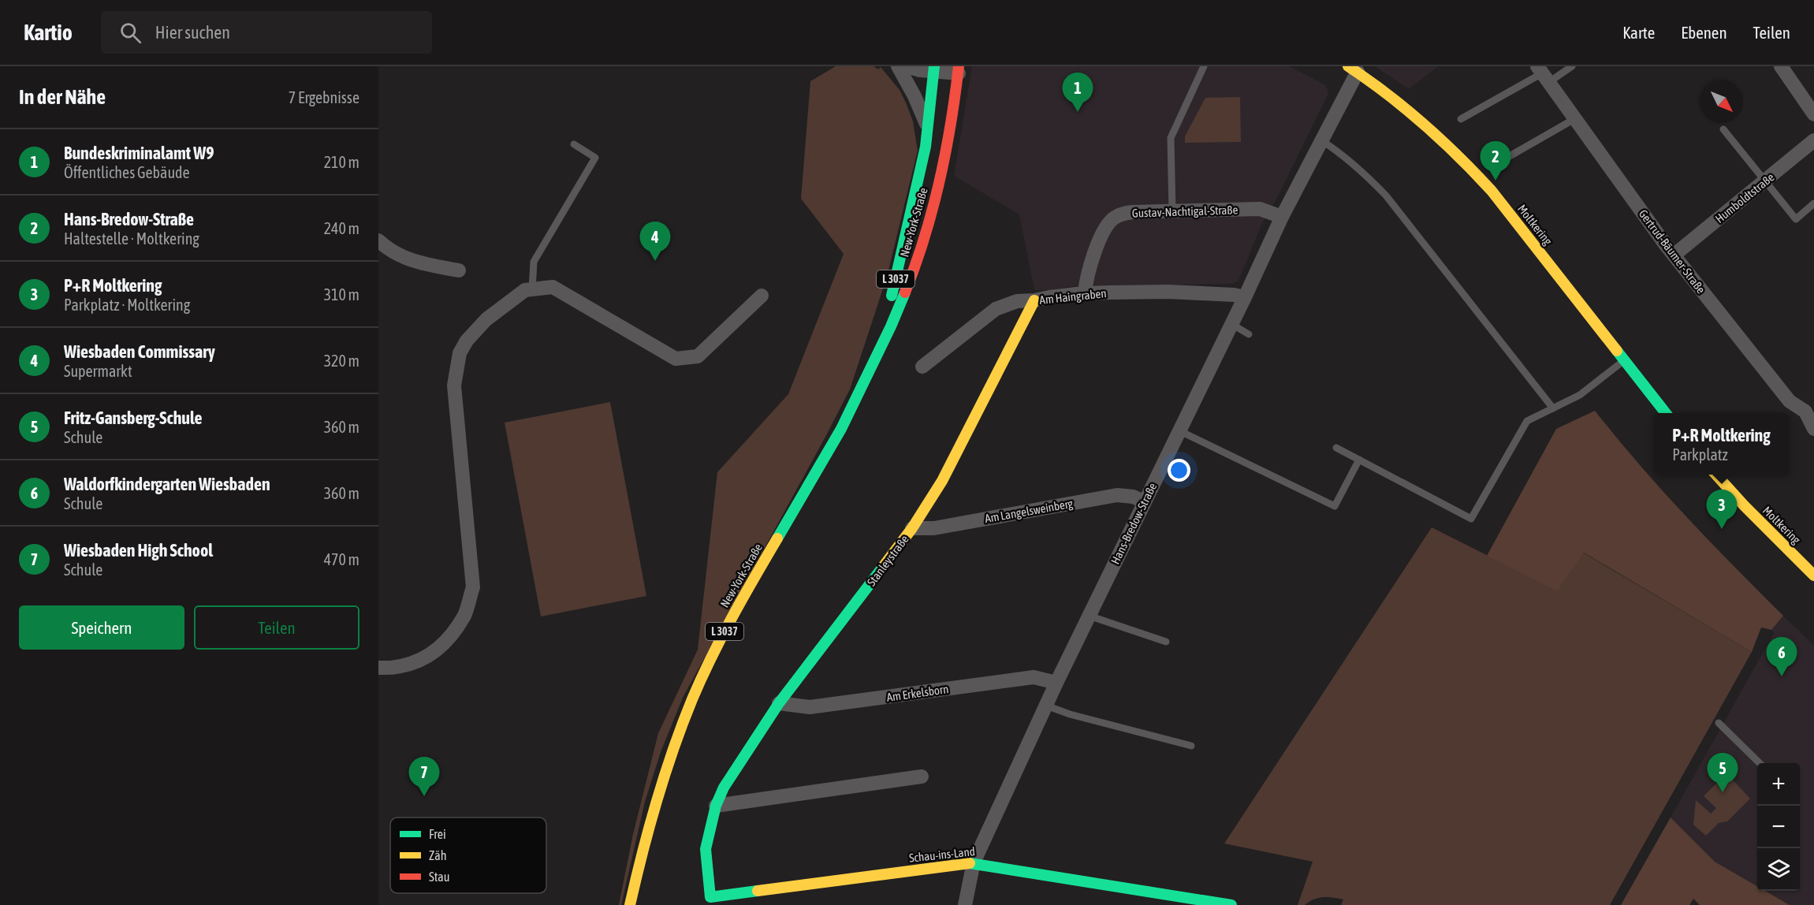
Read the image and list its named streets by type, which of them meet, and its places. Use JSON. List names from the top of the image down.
{
  "streets": {
    "street": [
      "Humboldtstraße",
      "Gustav-Nachtigal-Straße",
      "New-York-Straße",
      "Moltkering",
      "Gertrud-Bäumer-Straße",
      "L 3037",
      "Am Haingraben",
      "Am Langelsweinberg",
      "Hans-Bredow-Straße",
      "Stanleystraße",
      "Am Erkelsborn",
      "Schau-ins-Land"
    ]
  },
  "crossings": [
    ["Humboldtstraße", "Gertrud-Bäumer-Straße"],
    ["Gustav-Nachtigal-Straße", "Am Haingraben"],
    ["Gustav-Nachtigal-Straße", "Hans-Bredow-Straße"],
    ["Moltkering", "Hans-Bredow-Straße"],
    ["Am Haingraben", "Hans-Bredow-Straße"],
    ["Am Haingraben", "Stanleystraße"],
    ["Am Langelsweinberg", "Hans-Bredow-Straße"],
    ["Am Langelsweinberg", "Stanleystraße"],
    ["Hans-Bredow-Straße", "Am Erkelsborn"],
    ["Hans-Bredow-Straße", "Schau-ins-Land"],
    ["Stanleystraße", "Am Erkelsborn"],
    ["Stanleystraße", "Schau-ins-Land"]
  ],
  "legend": ["Frei", "Zäh", "Stau"],
  "north": "bottom right",
  "page": {
    "header": "Kartio",
    "search": "Hier suchen",
    "nav": ["Karte", "Ebenen", "Teilen"],
    "heading": ["In der Nähe", "7 Ergebnisse"],
    "pins": [
      "1",
      "2",
      "4",
      "3",
      "6",
      "5",
      "7"
    ],
    "list": [
      {
        "mark": "1",
        "name": "Bundeskriminalamt W9",
        "note": "Öffentliches Gebäude",
        "value": "210 m"
      },
      {
        "mark": "2",
        "name": "Hans-Bredow-Straße",
        "note": "Haltestelle · Moltkering",
        "value": "240 m"
      },
      {
        "mark": "3",
        "name": "P+R Moltkering",
        "note": "Parkplatz · Moltkering",
        "value": "310 m"
      },
      {
        "mark": "4",
        "name": "Wiesbaden Commissary",
        "note": "Supermarkt",
        "value": "320 m"
      },
      {
        "mark": "5",
        "name": "Fritz-Gansberg-Schule",
        "note": "Schule",
        "value": "360 m"
      },
      {
        "mark": "6",
        "name": "Waldorfkindergarten Wiesbaden",
        "note": "Schule",
        "value": "360 m"
      },
      {
        "mark": "7",
        "name": "Wiesbaden High School",
        "note": "Schule",
        "value": "470 m"
      }
    ],
    "popup": ["P+R Moltkering", "Parkplatz"],
    "buttons": ["Speichern", "Teilen"],
    "map_buttons": ["+", "−"]
  }
}
